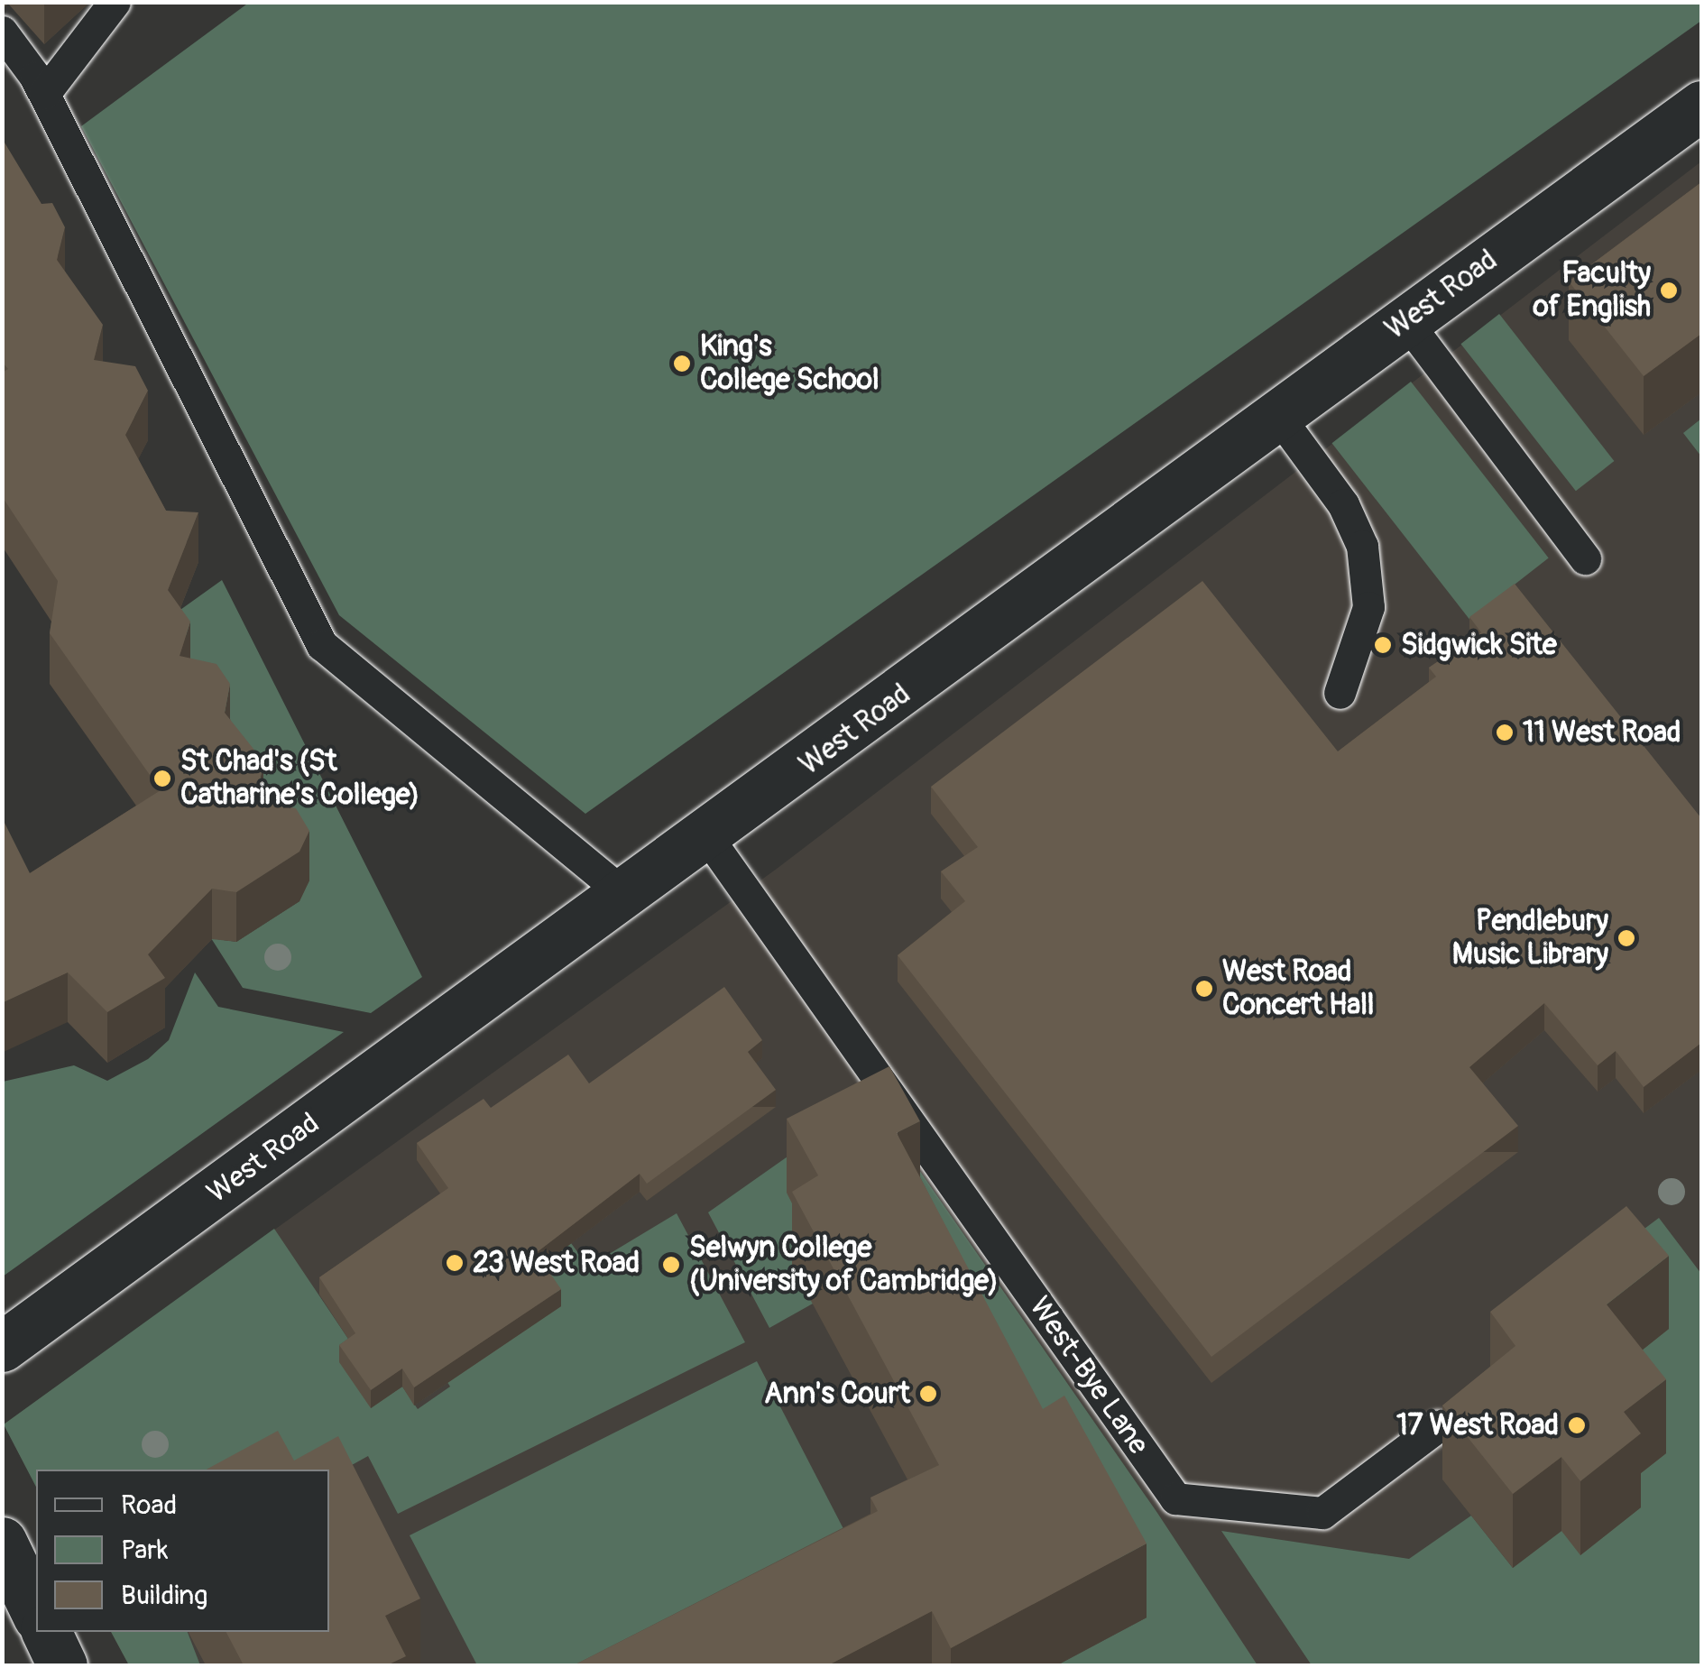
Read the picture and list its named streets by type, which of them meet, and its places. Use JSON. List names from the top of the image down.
{
  "streets": {
    "street": ["West Road"],
    "lane": ["West-Bye Lane"]
  },
  "crossings": [
    ["West Road", "West-Bye Lane"]
  ],
  "places": [
    "Faculty of English",
    "King's College School",
    "Sidgwick Site",
    "11 West Road",
    "St Chad's (St Catharine's College)",
    "Pendlebury Music Library",
    "West Road Concert Hall",
    "23 West Road",
    "Selwyn College (University of Cambridge)",
    "Ann's Court",
    "17 West Road"
  ],
  "legend": ["Road", "Park", "Building"]
}
